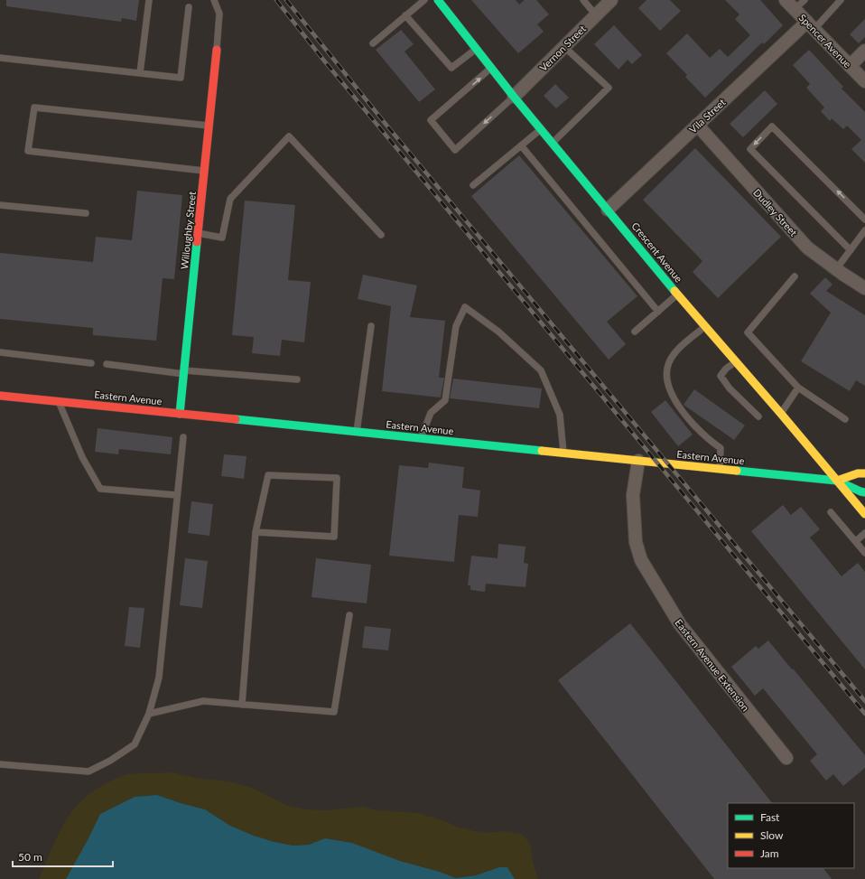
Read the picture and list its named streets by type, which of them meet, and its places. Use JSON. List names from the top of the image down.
{
  "streets": {
    "street": [
      "Spencer Avenue",
      "Vernon Street",
      "Vila Street",
      "Dudley Street",
      "Willoughby Street",
      "Crescent Avenue",
      "Eastern Avenue",
      "Eastern Avenue Extension"
    ]
  },
  "crossings": [
    ["Spencer Avenue", "Vila Street"],
    ["Vernon Street", "Crescent Avenue"],
    ["Vila Street", "Dudley Street"],
    ["Vila Street", "Crescent Avenue"],
    ["Willoughby Street", "Eastern Avenue"],
    ["Crescent Avenue", "Eastern Avenue"],
    ["Eastern Avenue", "Eastern Avenue Extension"]
  ],
  "legend": ["Fast", "Slow", "Jam"],
  "scale_bar": "50 m"
}
